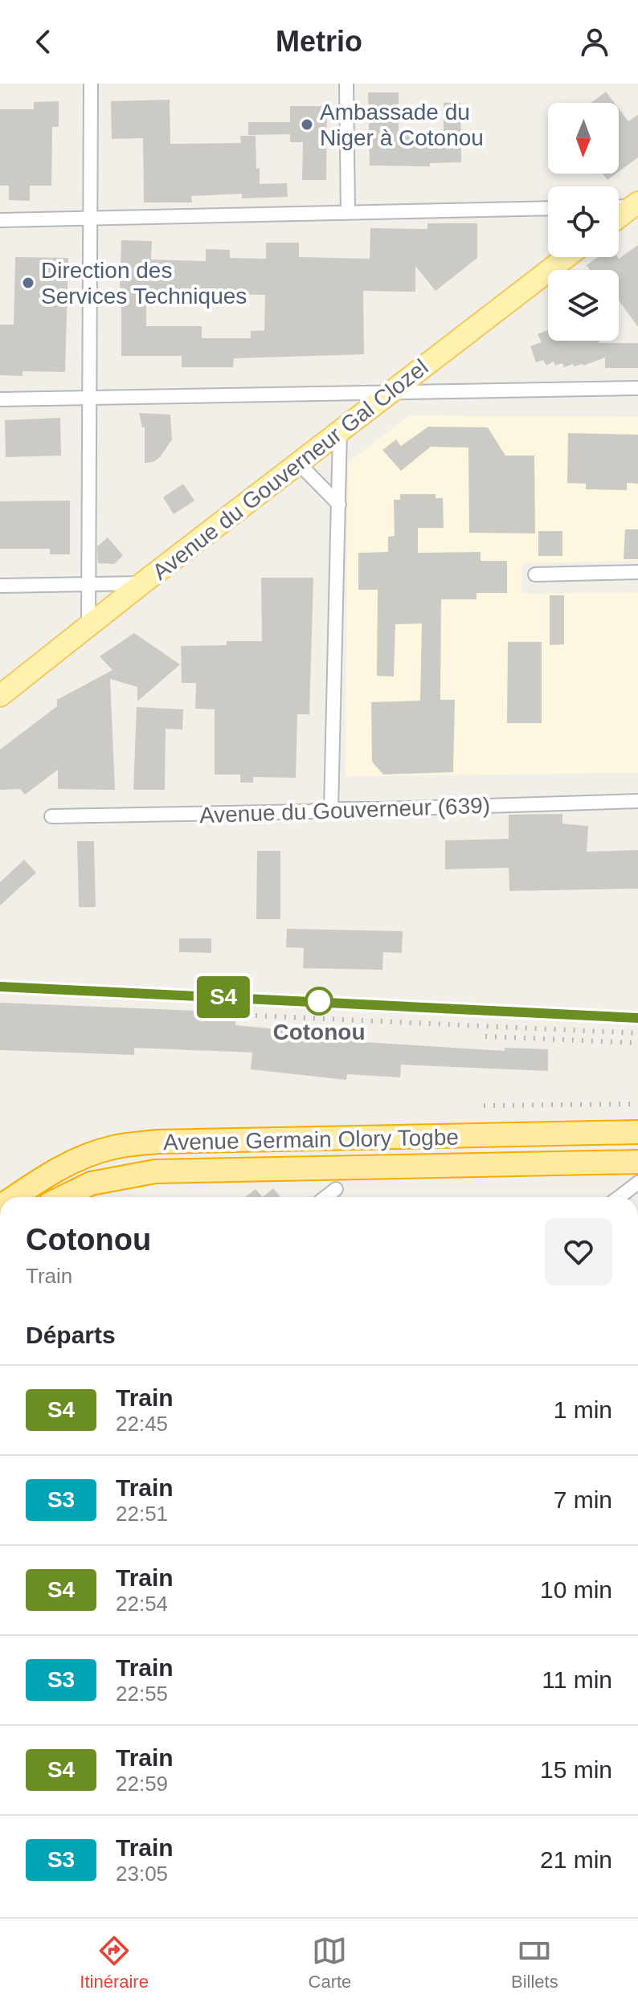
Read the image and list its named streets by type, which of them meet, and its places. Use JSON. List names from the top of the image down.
{
  "streets": {
    "highway": ["Avenue Germain Olory Togbe"],
    "main road": ["Avenue du Gouverneur Gal Clozel"],
    "street": ["Avenue du Gouverneur (639)"]
  },
  "places": ["Ambassade du Niger à Cotonou", "Direction des Services Techniques", "Cotonou"],
  "north": "bottom",
  "page": {
    "header": "Metrio",
    "on_map": "S4",
    "heading": [
      ["Cotonou", "Train"],
      "Départs"
    ],
    "list": [
      {
        "mark": "S4",
        "name": "Train",
        "note": "22:45",
        "value": "1 min"
      },
      {
        "mark": "S3",
        "name": "Train",
        "note": "22:51",
        "value": "7 min"
      },
      {
        "mark": "S4",
        "name": "Train",
        "note": "22:54",
        "value": "10 min"
      },
      {
        "mark": "S3",
        "name": "Train",
        "note": "22:55",
        "value": "11 min"
      },
      {
        "mark": "S4",
        "name": "Train",
        "note": "22:59",
        "value": "15 min"
      },
      {
        "mark": "S3",
        "name": "Train",
        "note": "23:05",
        "value": "21 min"
      }
    ],
    "tabs": ["Itinéraire", "Carte", "Billets"]
  }
}
